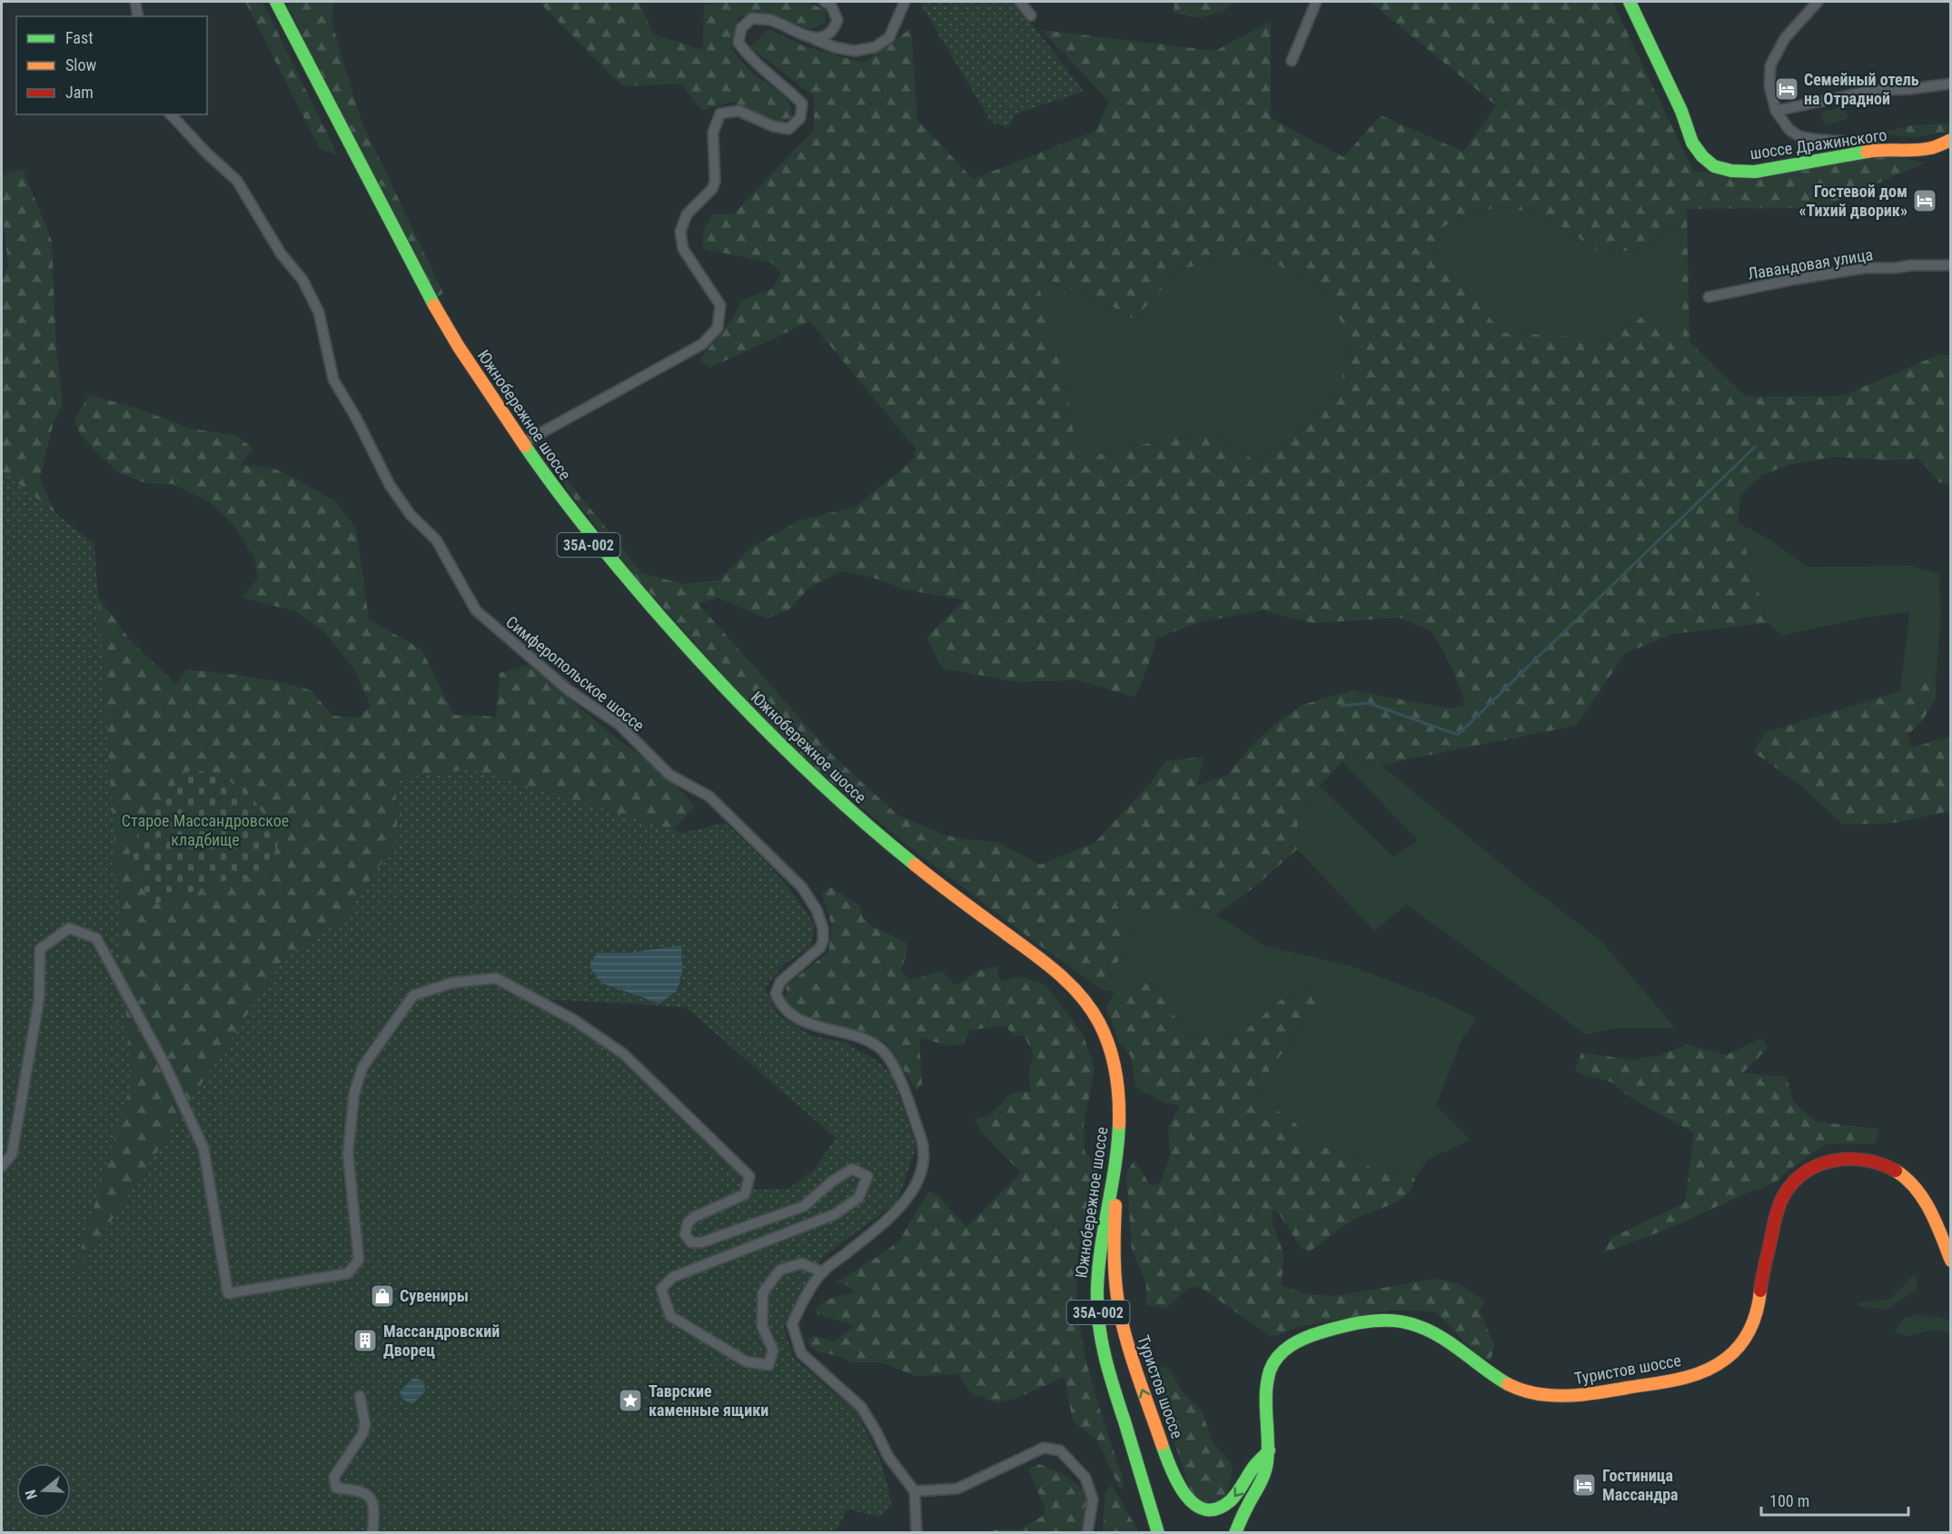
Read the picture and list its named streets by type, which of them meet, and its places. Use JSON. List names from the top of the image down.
{
  "streets": {
    "main road": [
      "шоссе Дражинского",
      "Южнобережное шоссе",
      "35А-002",
      "Туристов шоссе"
    ],
    "street": ["Лавандовая улица", "Симферопольское шоссе"]
  },
  "crossings": [
    ["Южнобережное шоссе", "Туристов шоссе"]
  ],
  "parks": ["Старое Массандровское кладбище"],
  "places": {
    "hotel": ["Семейный отель на Отрадной", "Гостевой дом «Тихий дворик»", "Гостиница Массандра"],
    "shop": ["Сувениры"],
    "building": ["Массандровский Дворец"],
    "place": ["Таврские каменные ящики"]
  },
  "legend": ["Fast", "Slow", "Jam"],
  "scale_bar": "100 m",
  "north": "left"
}
